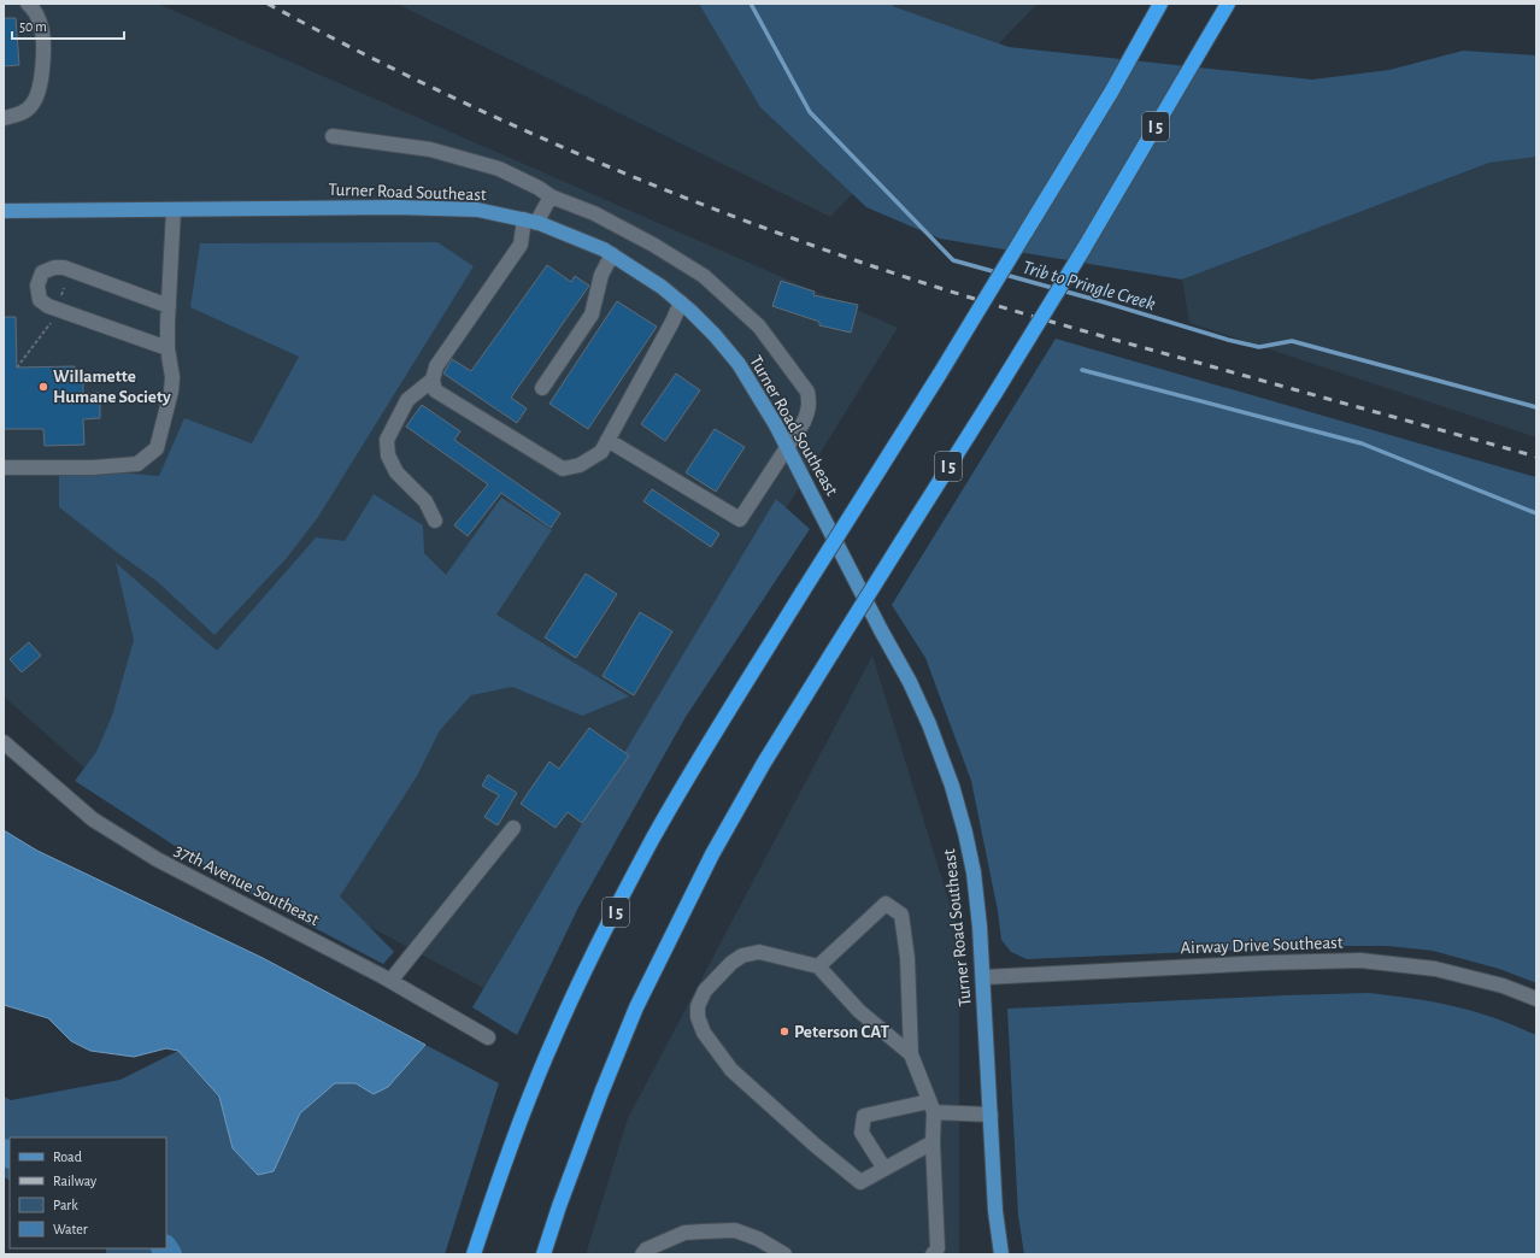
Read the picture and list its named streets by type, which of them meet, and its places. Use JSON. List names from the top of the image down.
{
  "streets": {
    "highway": ["I 5"],
    "main road": ["Turner Road Southeast"],
    "street": ["37th Avenue Southeast", "Airway Drive Southeast"]
  },
  "crossings": [
    ["Turner Road Southeast", "Airway Drive Southeast"]
  ],
  "water": ["Trib to Pringle Creek"],
  "places": ["Willamette Humane Society", "Peterson CAT"],
  "legend": [
    "Road",
    "Railway",
    "Park",
    "Water"
  ],
  "scale_bar": "50 m"
}
